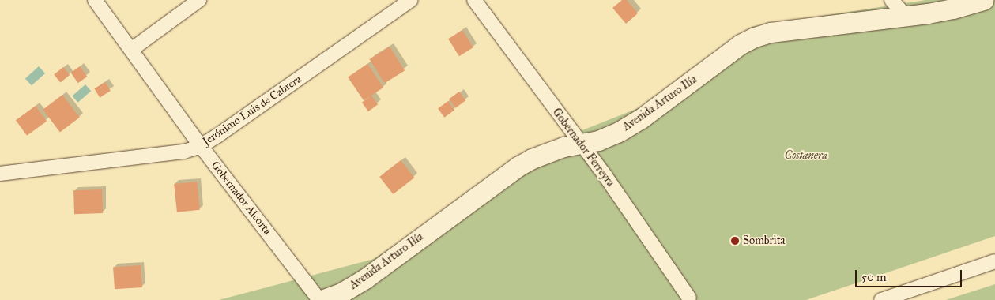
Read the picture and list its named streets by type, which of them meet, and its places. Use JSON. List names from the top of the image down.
{
  "streets": {
    "main road": ["Avenida Arturo Ilía"],
    "street": ["Jerónimo Luis de Cabrera", "Gobernador Ferreyra", "Gobernador Alcorta"]
  },
  "crossings": [
    ["Avenida Arturo Ilía", "Gobernador Ferreyra"],
    ["Avenida Arturo Ilía", "Gobernador Alcorta"],
    ["Jerónimo Luis de Cabrera", "Gobernador Alcorta"]
  ],
  "parks": ["Costanera"],
  "places": ["Sombrita"],
  "scale_bar": "50 m"
}
